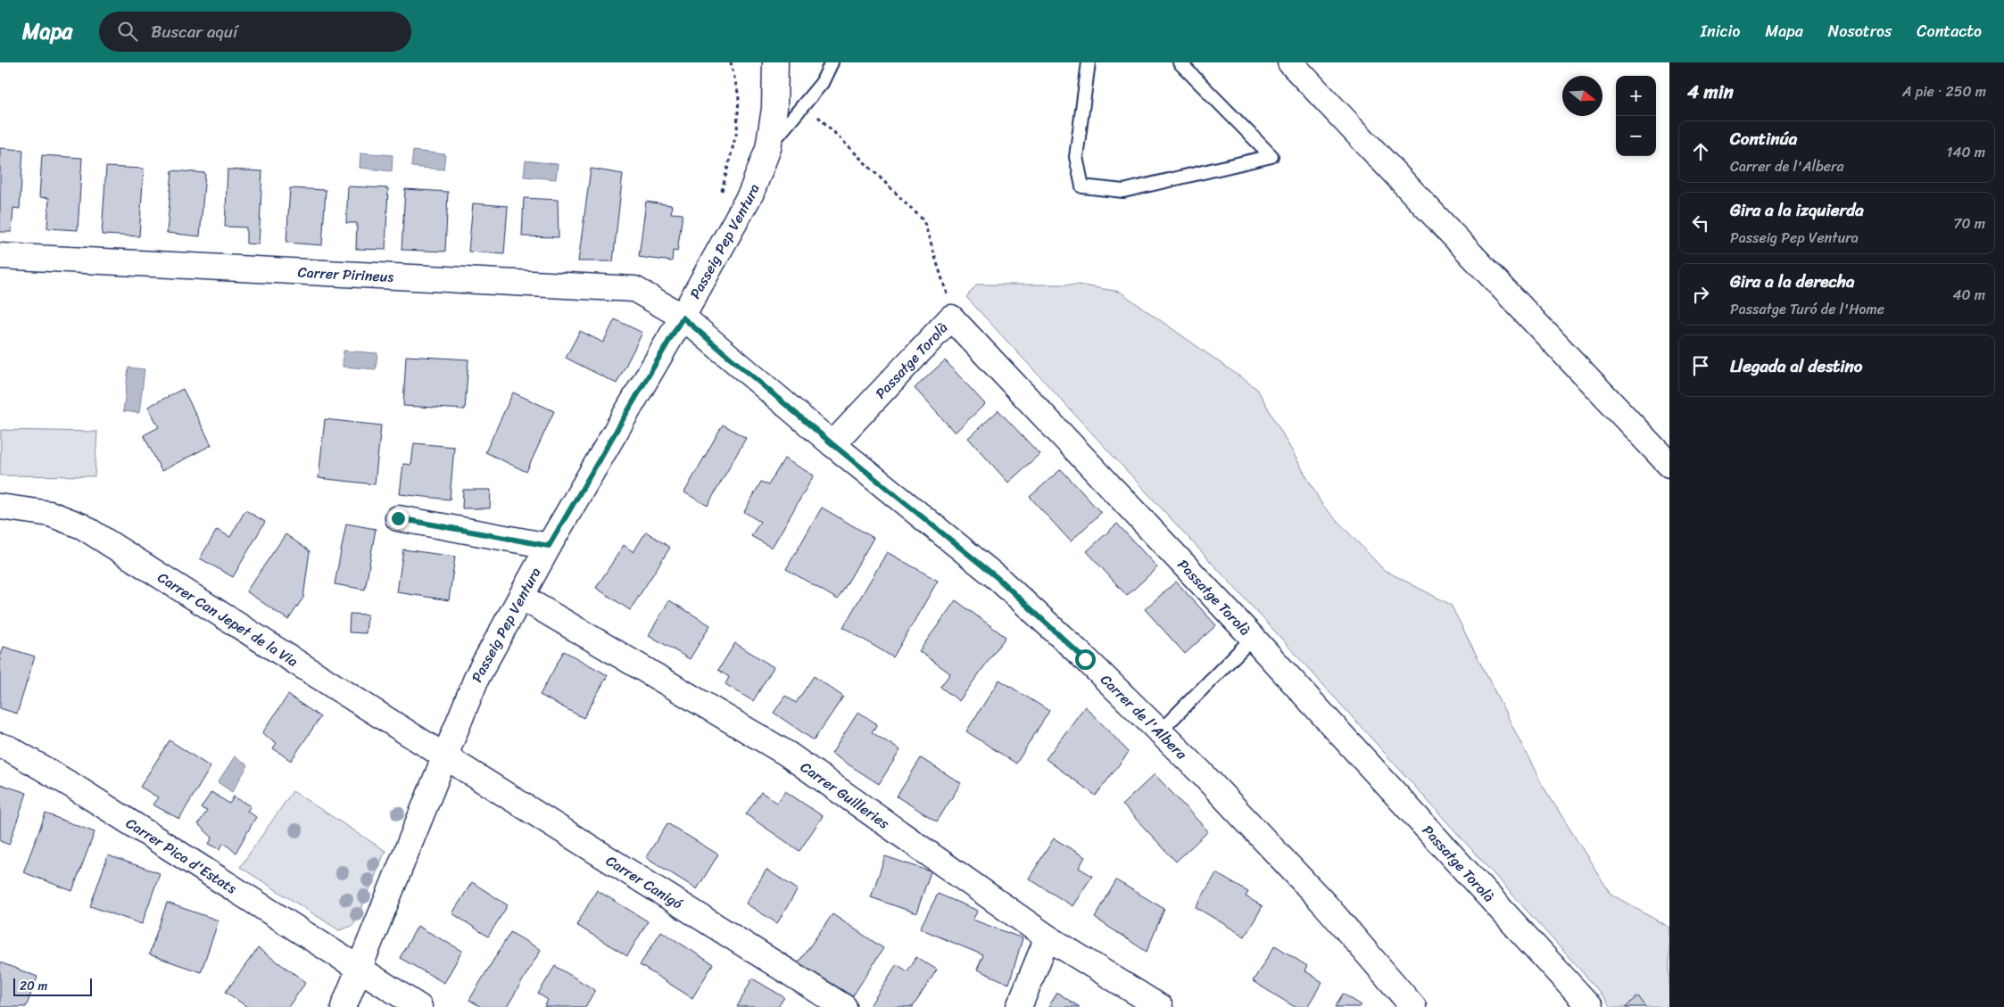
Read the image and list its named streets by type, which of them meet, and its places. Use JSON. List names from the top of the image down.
{
  "streets": {
    "main road": [
      "Passeig Pep Ventura",
      "Carrer Pirineus",
      "Passatge Torolà",
      "Carrer Can Jepet de la Via",
      "Carrer de l'Albera",
      "Carrer Guilleries",
      "Carrer Pica d'Estats",
      "Carrer Canigó"
    ]
  },
  "crossings": [
    ["Passeig Pep Ventura", "Carrer Pirineus"],
    ["Passeig Pep Ventura", "Carrer Can Jepet de la Via"],
    ["Passeig Pep Ventura", "Carrer de l'Albera"],
    ["Passeig Pep Ventura", "Carrer Guilleries"],
    ["Passeig Pep Ventura", "Carrer Pica d'Estats"],
    ["Passeig Pep Ventura", "Carrer Canigó"],
    ["Carrer Pirineus", "Carrer de l'Albera"],
    ["Passatge Torolà", "Carrer de l'Albera"],
    ["Carrer Can Jepet de la Via", "Carrer Canigó"]
  ],
  "scale_bar": "20 m",
  "north": "right",
  "page": {
    "header": "Mapa",
    "search": "Buscar aquí",
    "nav": [
      "Inicio",
      "Mapa",
      "Nosotros",
      "Contacto"
    ],
    "heading": ["4 min", "A pie · 250 m"],
    "map_buttons": ["+", "−"],
    "list": [
      ["Continúa", "Carrer de l'Albera", "140 m"],
      ["Gira a la izquierda", "Passeig Pep Ventura", "70 m"],
      ["Gira a la derecha", "Passatge Turó de l'Home", "40 m"],
      "Llegada al destino"
    ],
    "scale": "20 m"
  }
}
